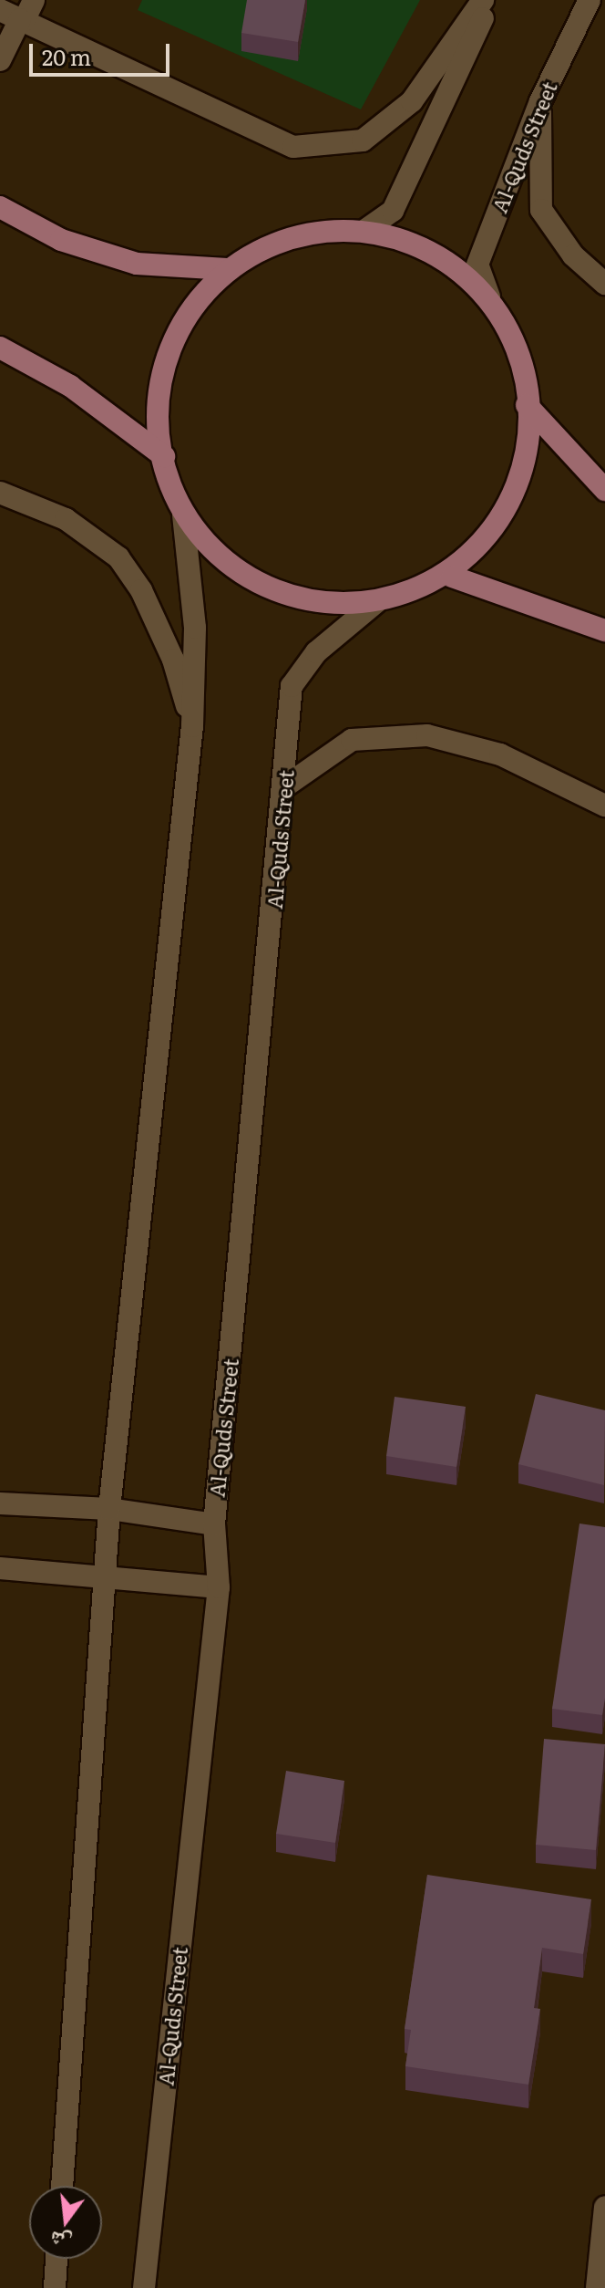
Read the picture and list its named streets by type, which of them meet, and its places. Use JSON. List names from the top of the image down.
{
  "streets": {
    "street": ["Al-Quds Street"]
  },
  "scale_bar": "20 m",
  "north": "bottom"
}
